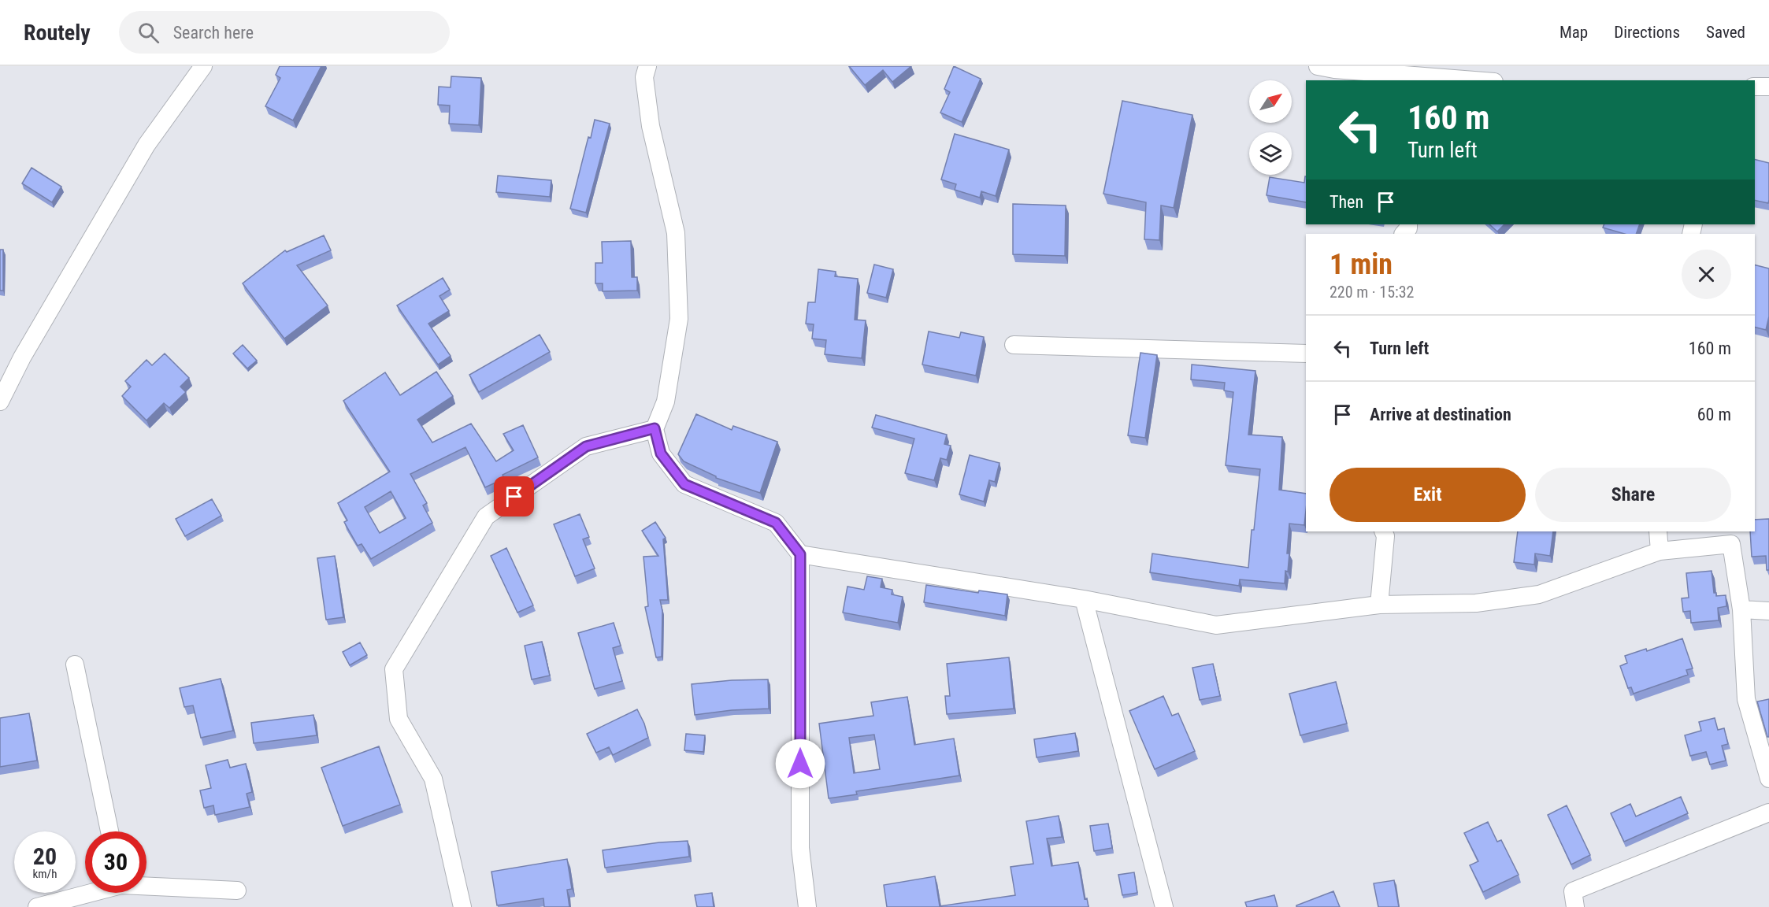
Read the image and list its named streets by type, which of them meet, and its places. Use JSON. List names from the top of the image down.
{
  "north": "top right",
  "page": {
    "header": "Routely",
    "search": "Search here",
    "nav": ["Map", "Directions", "Saved"],
    "turn": ["160 m", "Turn left"],
    "then": "Then",
    "heading": ["1 min", "220 m · 15:32"],
    "list": [
      {
        "name": "Turn left",
        "value": "160 m"
      },
      {
        "name": "Arrive at destination",
        "value": "60 m"
      }
    ],
    "buttons": ["Exit", "Share"],
    "speed": "20 km/h",
    "limit": "30"
  }
}
